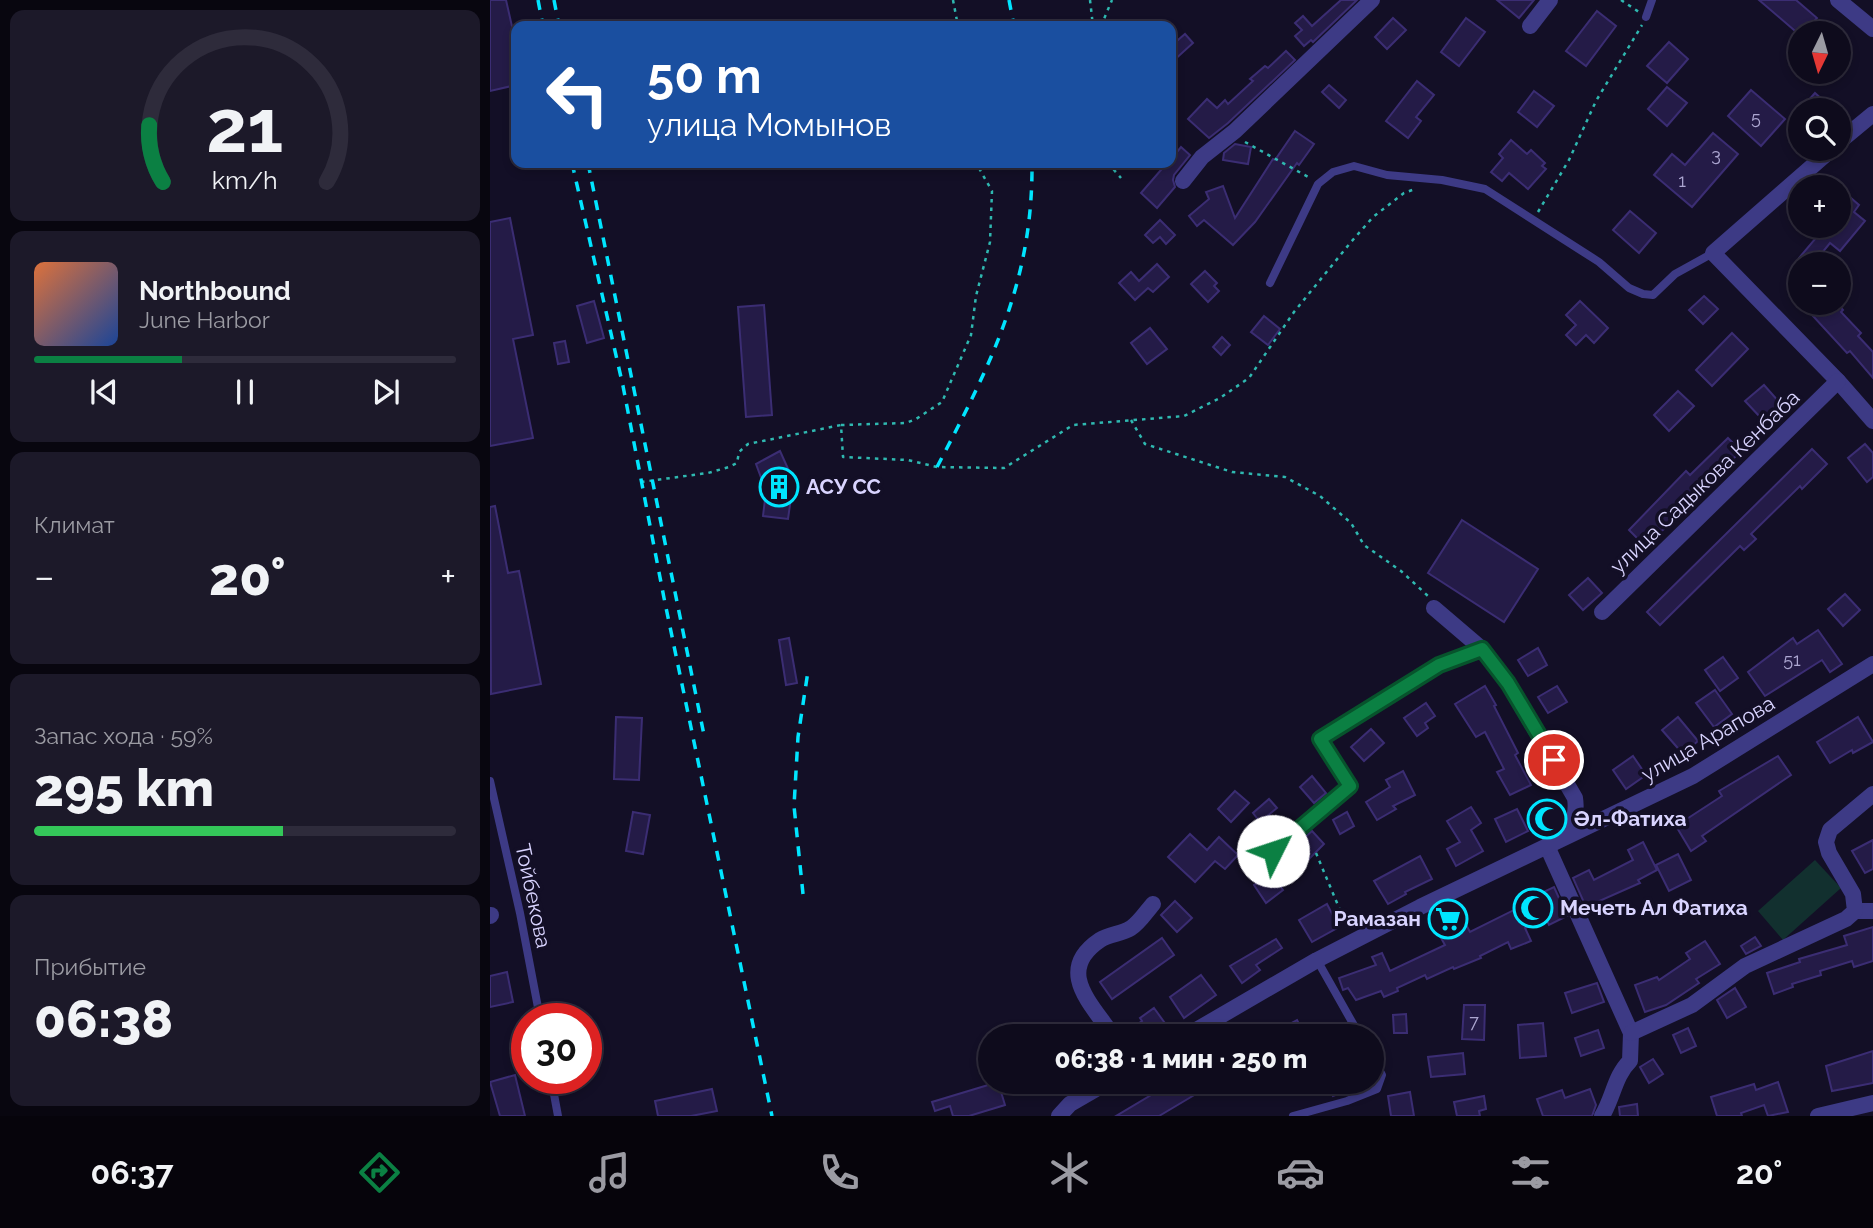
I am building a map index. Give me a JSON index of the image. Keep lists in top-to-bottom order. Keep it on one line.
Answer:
{"streets":{"street":["улица Садыкова Кенбаба","улица Арапова"],"lane":["Тойбекова"]},"places":{"building":["АСУ СС"],"mosque":["Әл-Фатиха","Мечеть Ал Фатиха"],"supermarket":["Рамазан"]},"house_numbers":["5","3","1","51","7"],"north":"bottom","page":{"map_buttons":["+","−"],"turn":["50 m","улица Момынов"],"song":["Northbound","June Harbor"],"tile":["Климат",["Запас хода · 59%","295 km"],["Прибытие","06:38"]],"heat":["−","20°","+"],"limit":"30","trip":"06:38 · 1 мин · 250 m","tabs":["06:37","20°"],"gauge":["21","km/h"]}}
